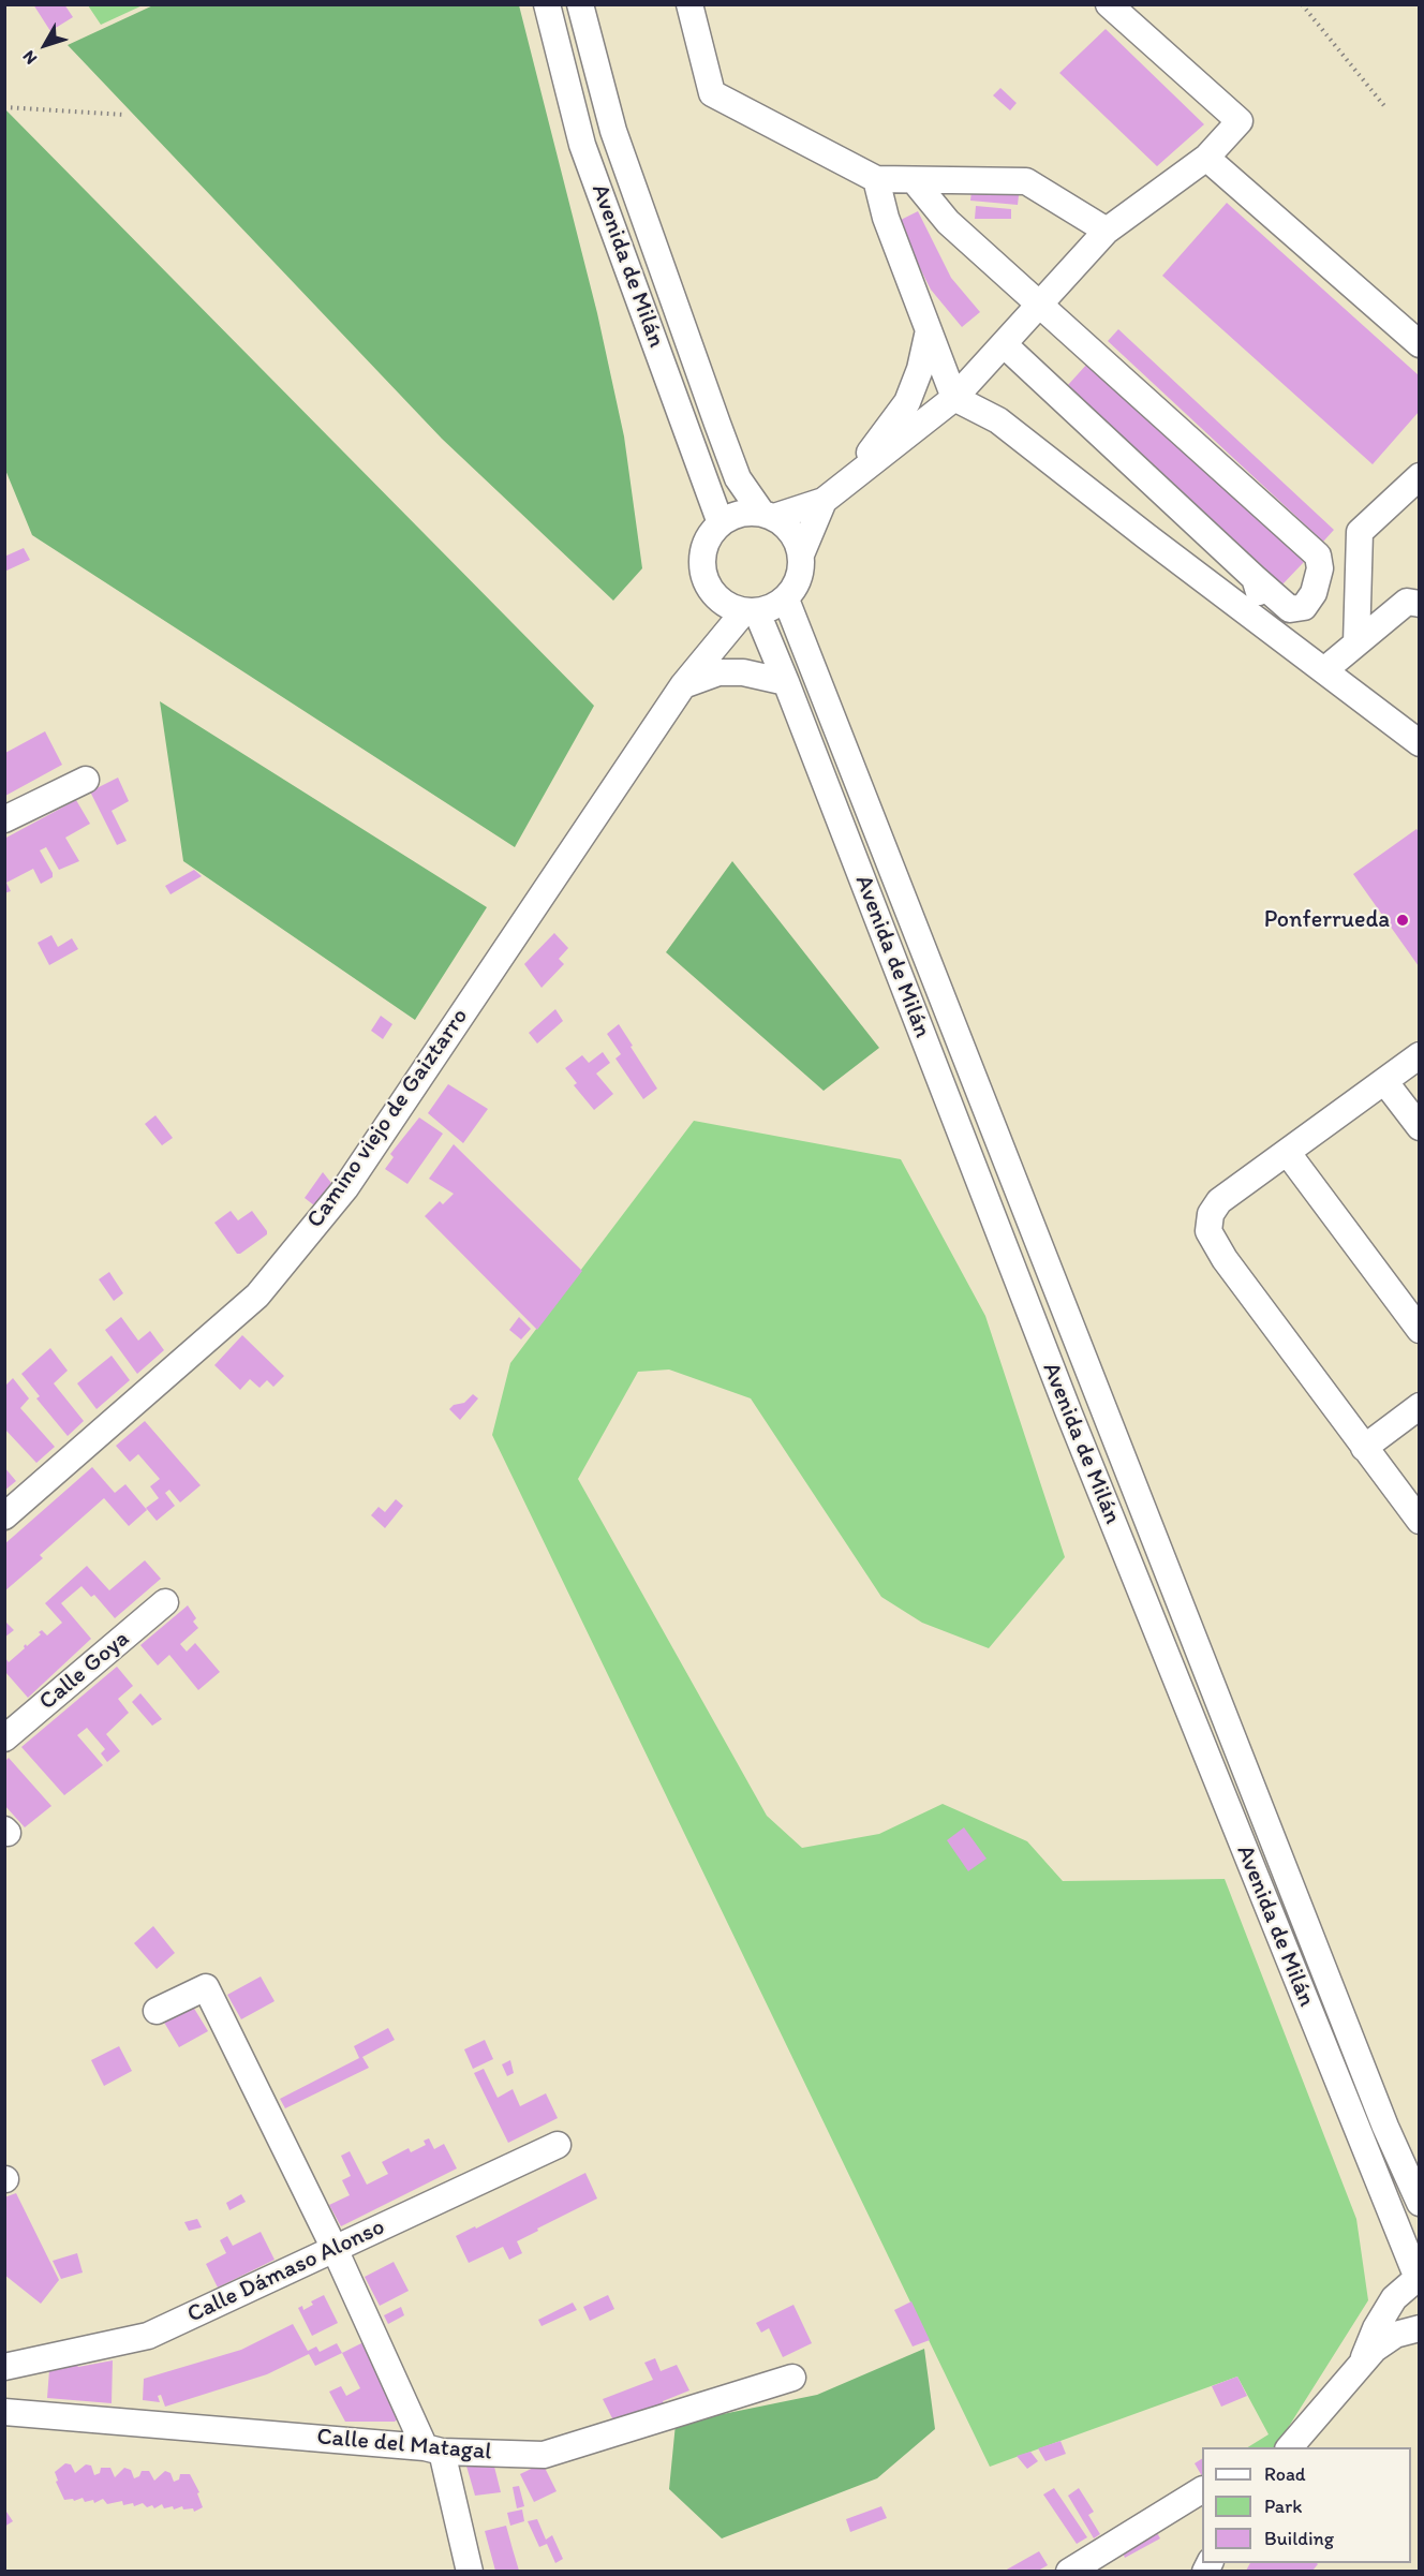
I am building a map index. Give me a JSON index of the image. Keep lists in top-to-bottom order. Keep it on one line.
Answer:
{"streets":{"street":["Avenida de Milán","Camino viejo de Gaiztarro","Calle Goya","Calle Dámaso Alonso","Calle del Matagal"]},"crossings":[["Avenida de Milán","Camino viejo de Gaiztarro"]],"places":["Ponferrueda"],"legend":["Road","Park","Building"],"north":"bottom left"}
